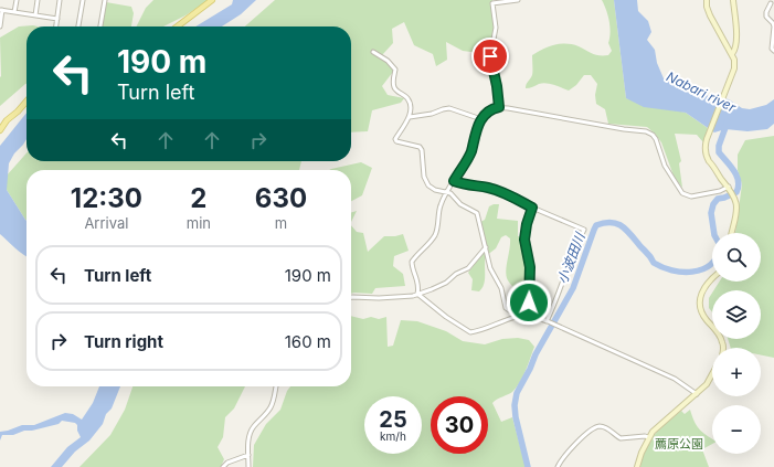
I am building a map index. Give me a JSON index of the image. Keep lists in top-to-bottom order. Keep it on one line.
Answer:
{"water":["Nabari river","小波田川"],"parks":["薦原公園"],"page":{"turn":["190 m","Turn left"],"eta":["12:30","Arrival","2","min","630","m"],"map_buttons":["+","−"],"list":[{"name":"Turn left","value":"190 m"},{"name":"Turn right","value":"160 m"}],"speed":"25 km/h","limit":"30"}}
